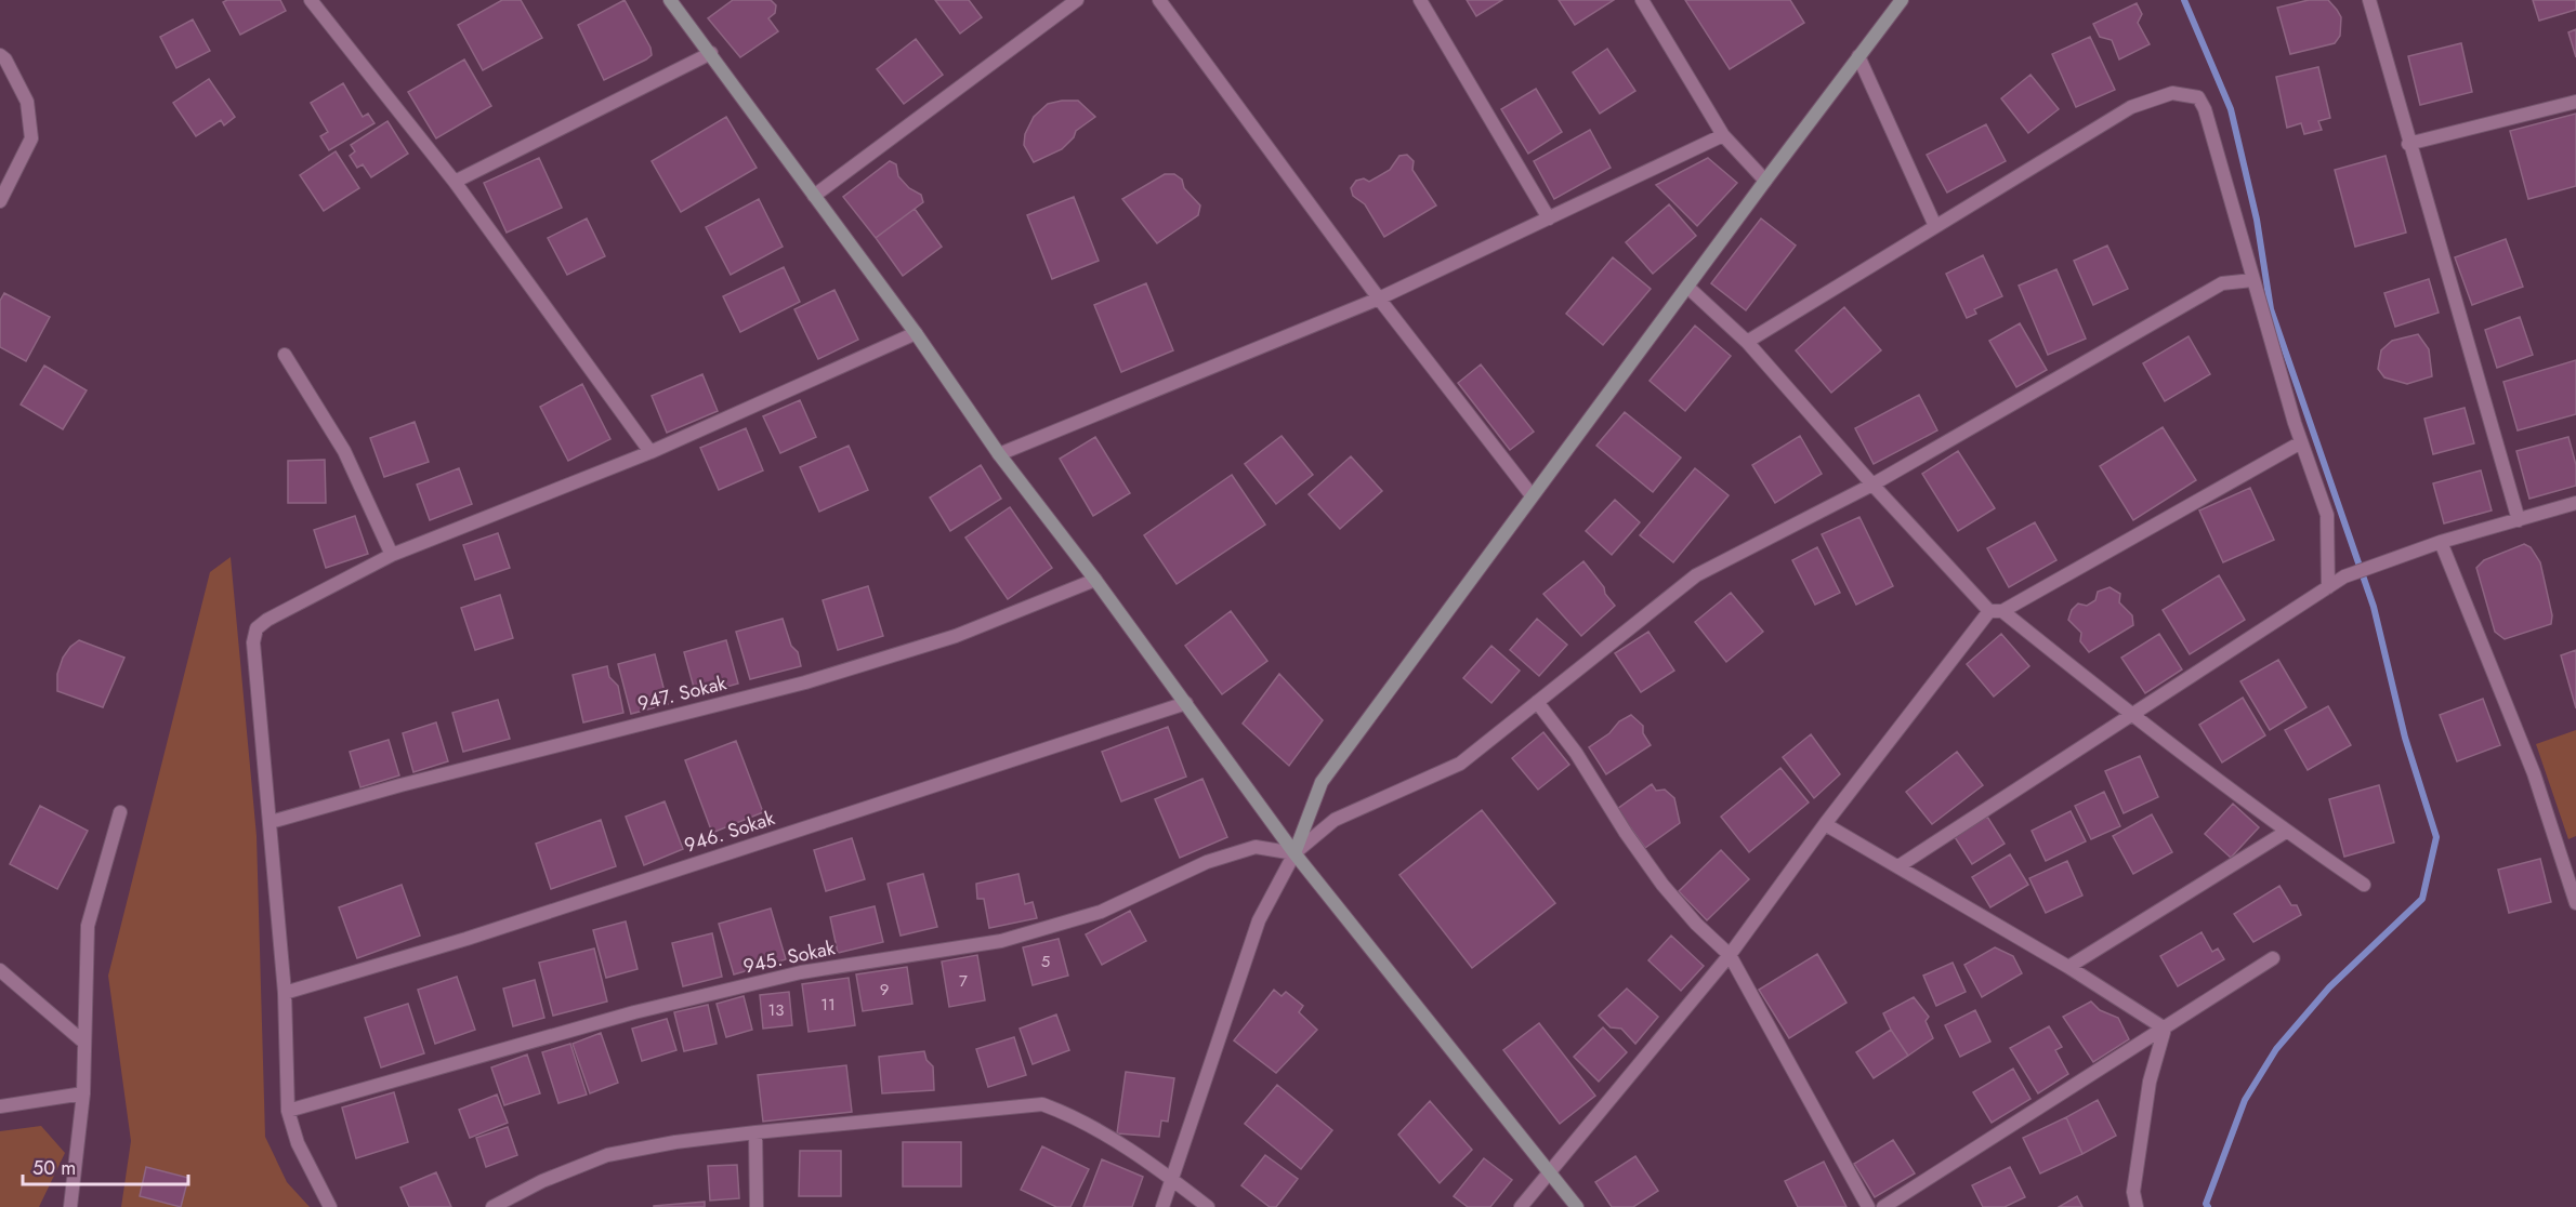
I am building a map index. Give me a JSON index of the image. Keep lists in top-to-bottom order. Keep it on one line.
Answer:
{"streets":{"street":["947. Sokak","946. Sokak","945. Sokak"]},"house_numbers":["5","7","9","11","13"],"scale_bar":"50 m"}
